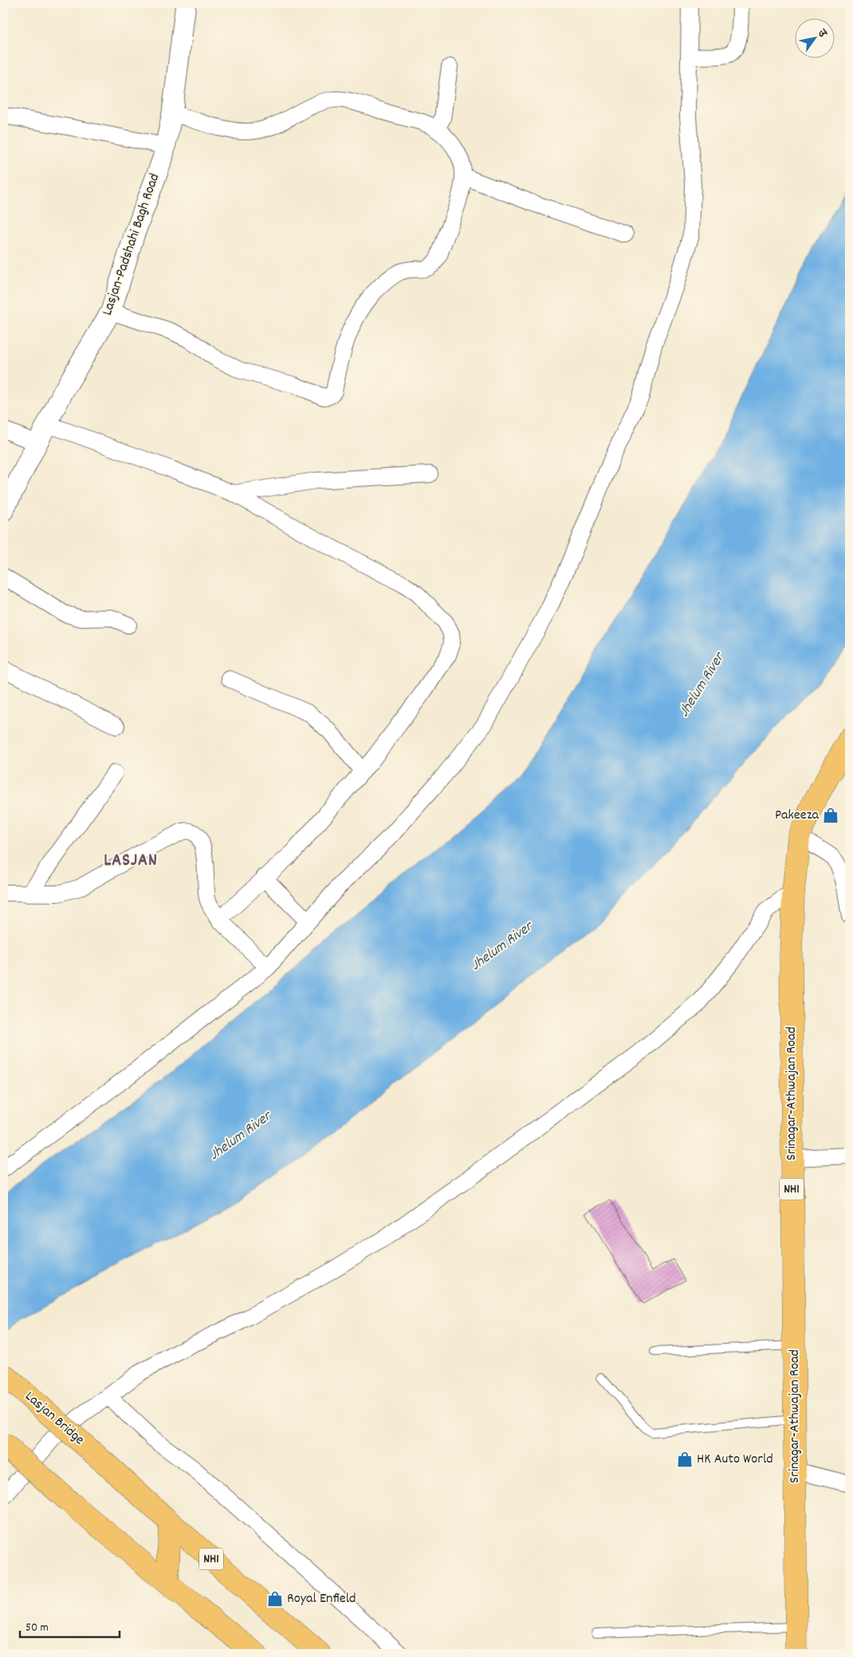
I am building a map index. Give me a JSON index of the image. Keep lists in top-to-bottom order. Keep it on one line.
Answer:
{"streets":{"highway":["Srinagar-Athwajan Road","NH1","Lasjan Bridge"],"street":["Lasjan-Padshahi Bagh Road"]},"crossings":[["NH1","Lasjan Bridge"]],"districts":["LASJAN"],"water":["Jhelum River"],"places":{"shop":["Pakeeza","HK Auto World","Royal Enfield"]},"scale_bar":"50 m","north":"top right"}
